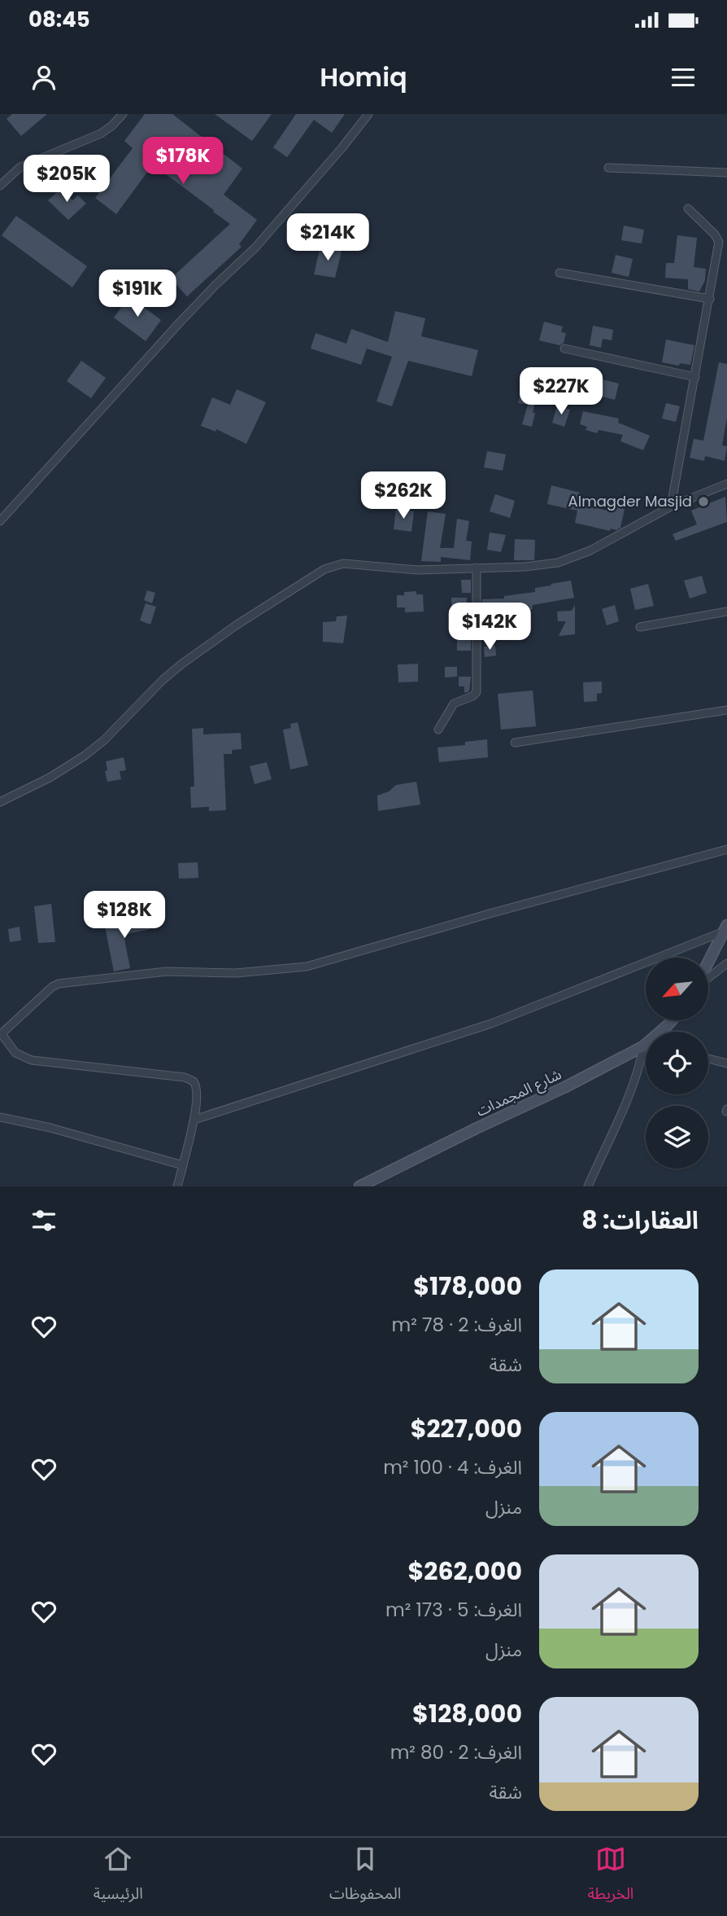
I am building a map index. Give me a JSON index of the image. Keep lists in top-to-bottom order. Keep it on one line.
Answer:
{"streets":{"main road":["شارع المجمدات"]},"places":["Almagder Masjid"],"north":"bottom left","page":{"status":"08:45","header":"Homiq","price":["$178K","$205K","$214K","$191K","$227K","$262K","$142K","$128K"],"heading":"العقارات: 8","list":[{"name":"$178,000","note":"الغرف: 2 · 78 m² · شقة"},{"name":"$227,000","note":"الغرف: 4 · 100 m² · منزل"},{"name":"$262,000","note":"الغرف: 5 · 173 m² · منزل"},{"name":"$128,000","note":"الغرف: 2 · 80 m² · شقة"}],"tabs":["الخريطة","المحفوظات","الرئيسية"]}}
